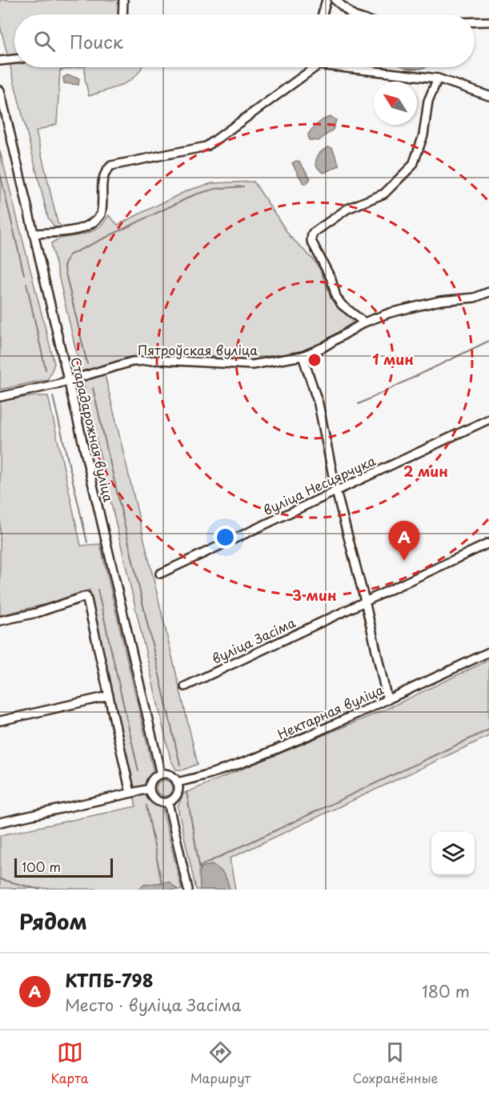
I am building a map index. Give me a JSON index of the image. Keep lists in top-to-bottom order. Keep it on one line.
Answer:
{"streets":{"street":["Пятроўская вуліца","Старадарожная вуліца","вуліца Несцярчука","вуліца Засіма","Нектарная вуліца"]},"crossings":[["Пятроўская вуліца","Старадарожная вуліца"],["Старадарожная вуліца","Нектарная вуліца"]],"scale_bar":"100 m","north":"top left","page":{"search":"Поиск","pins":"A","scale":"100 m","heading":"Рядом","list":[{"mark":"A","name":"КТПБ-798","note":"Место · вуліца Засіма","value":"180 m"}],"nav":["Карта","Маршрут","Сохранённые"]},"rings":["1 мин","2 мин","3 мин"]}
